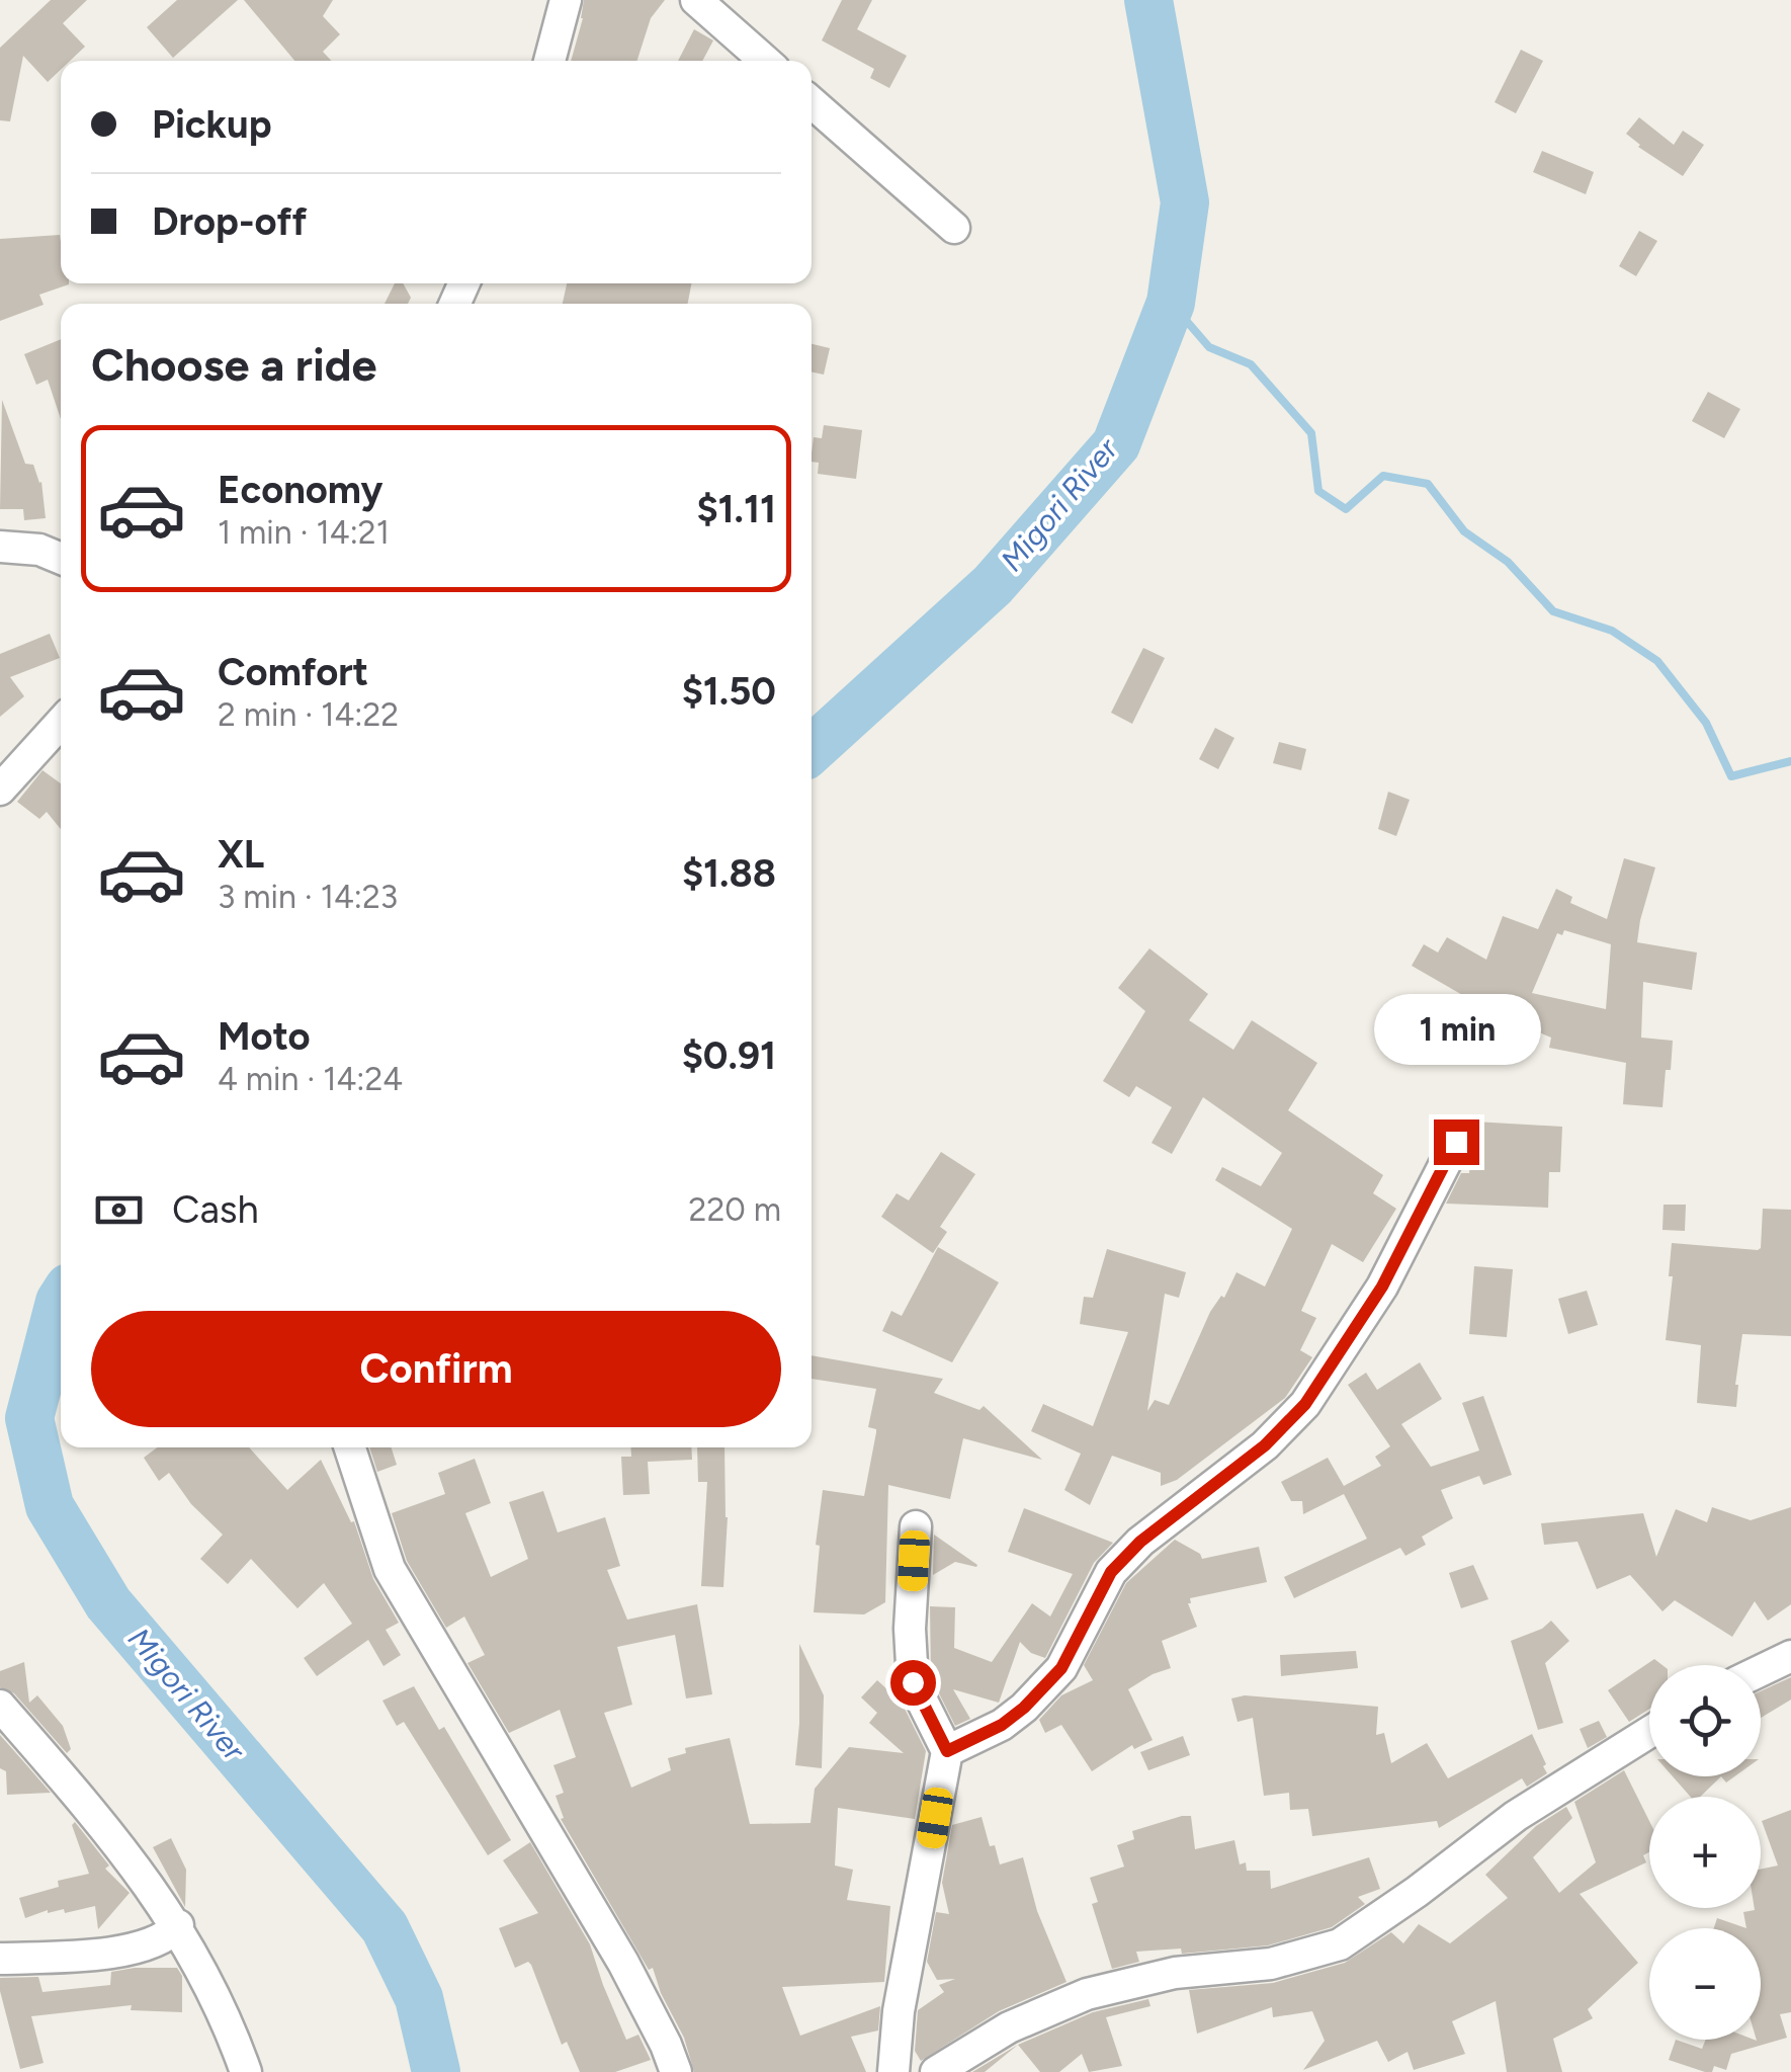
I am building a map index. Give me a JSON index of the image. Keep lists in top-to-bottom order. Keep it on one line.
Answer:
{"water":["Migori River"],"page":{"banner":["Pickup","Drop-off"],"heading":"Choose a ride","list":[{"name":"Economy","note":"1 min · 14:21","value":"$1.11"},{"name":"Comfort","note":"2 min · 14:22","value":"$1.50"},{"name":"XL","note":"3 min · 14:23","value":"$1.88"},{"name":"Moto","note":"4 min · 14:24","value":"$0.91"}],"bubble":"1 min","pay":["Cash","220 m"],"buttons":"Confirm","map_buttons":["+","−"]}}
